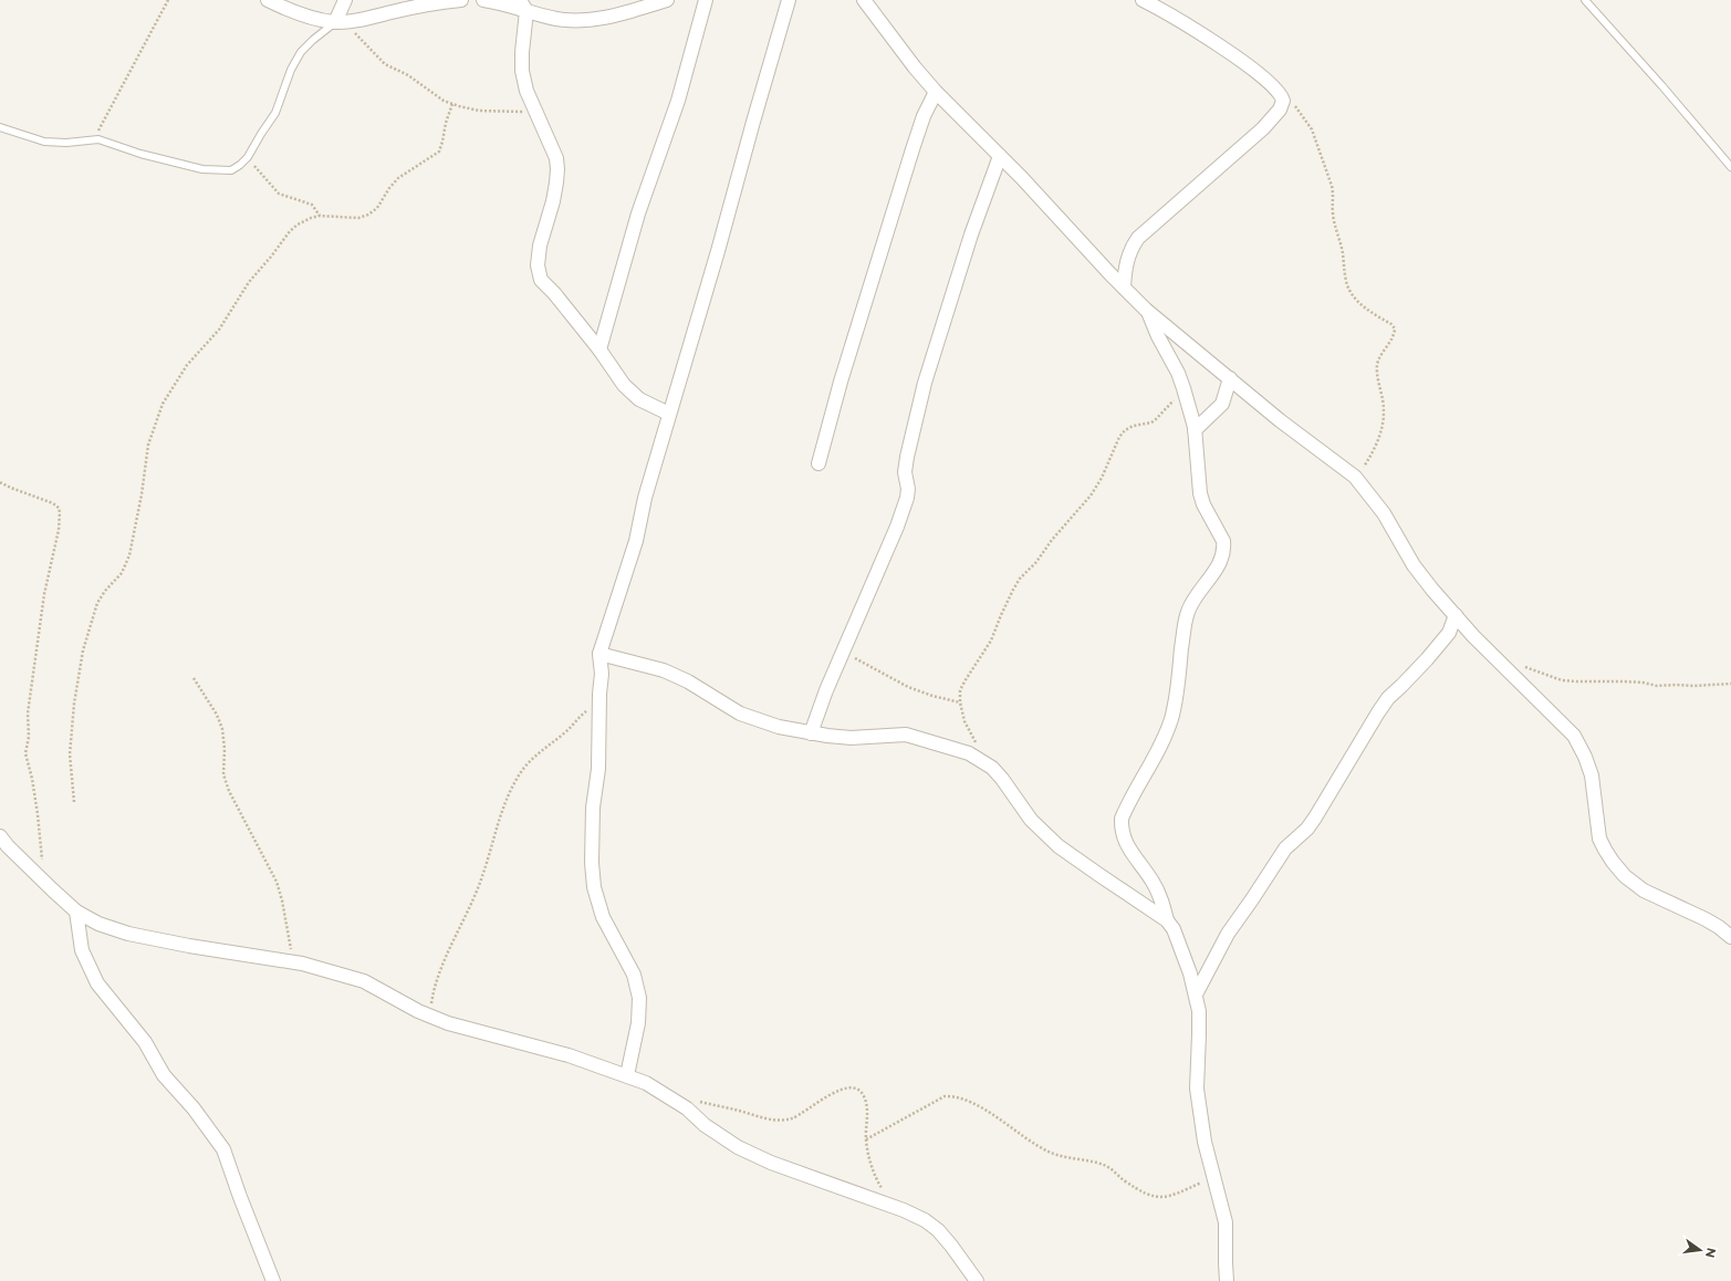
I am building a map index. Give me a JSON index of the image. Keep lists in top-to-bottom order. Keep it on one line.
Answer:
{"north":"right"}
